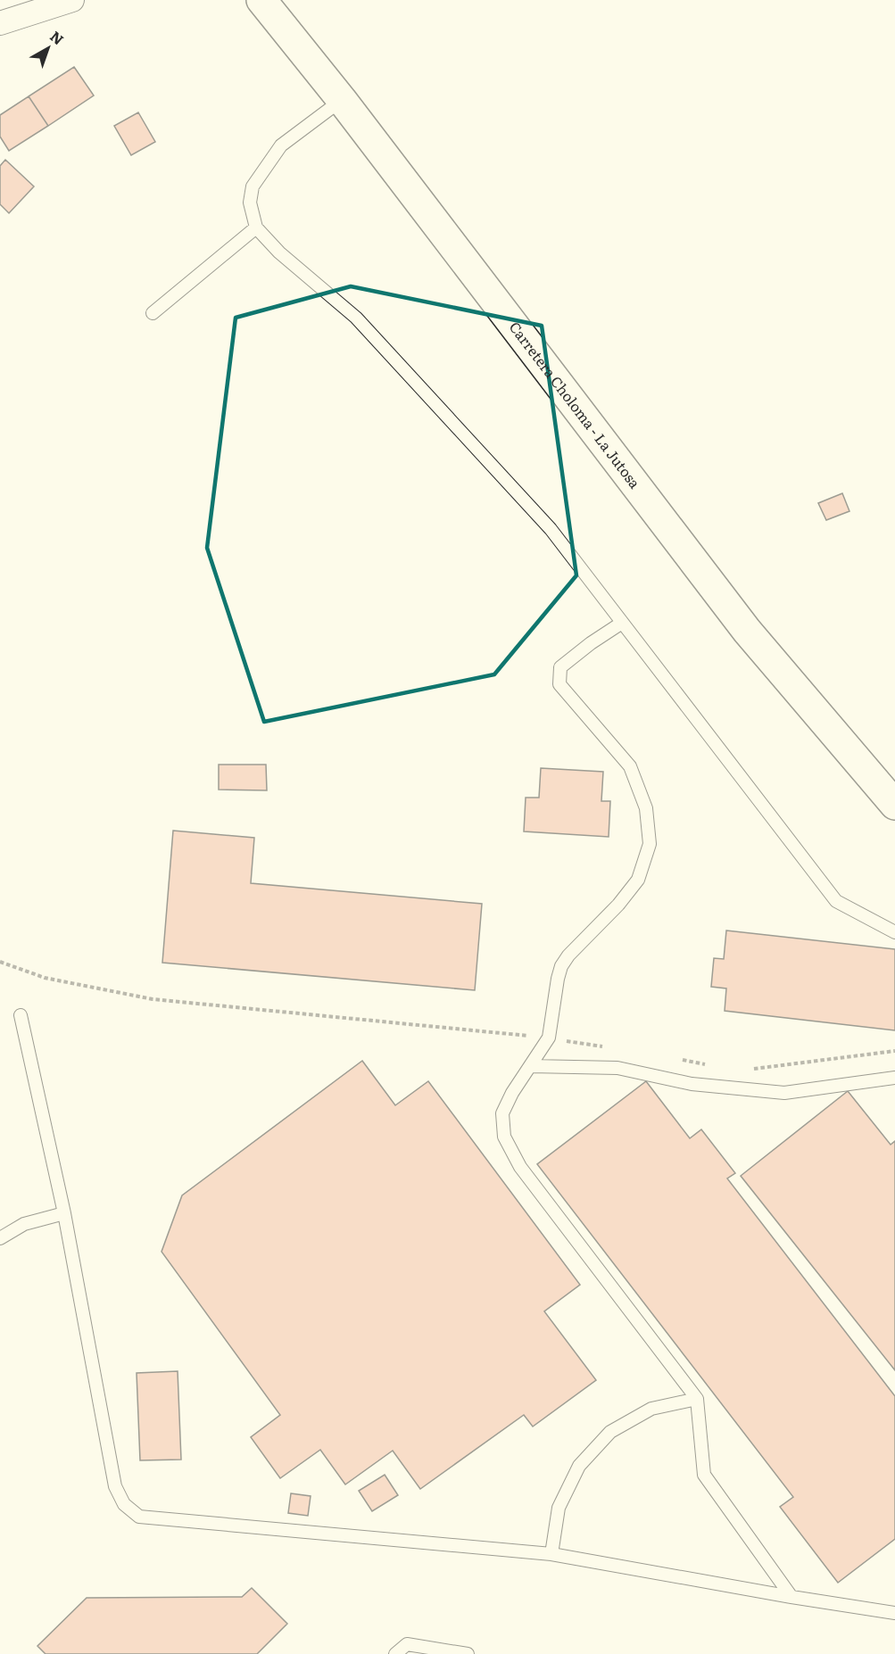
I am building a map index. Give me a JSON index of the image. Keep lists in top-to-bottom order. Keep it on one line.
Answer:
{"streets":{"street":["Carretera Choloma - La Jutosa"]},"north":"top right"}
